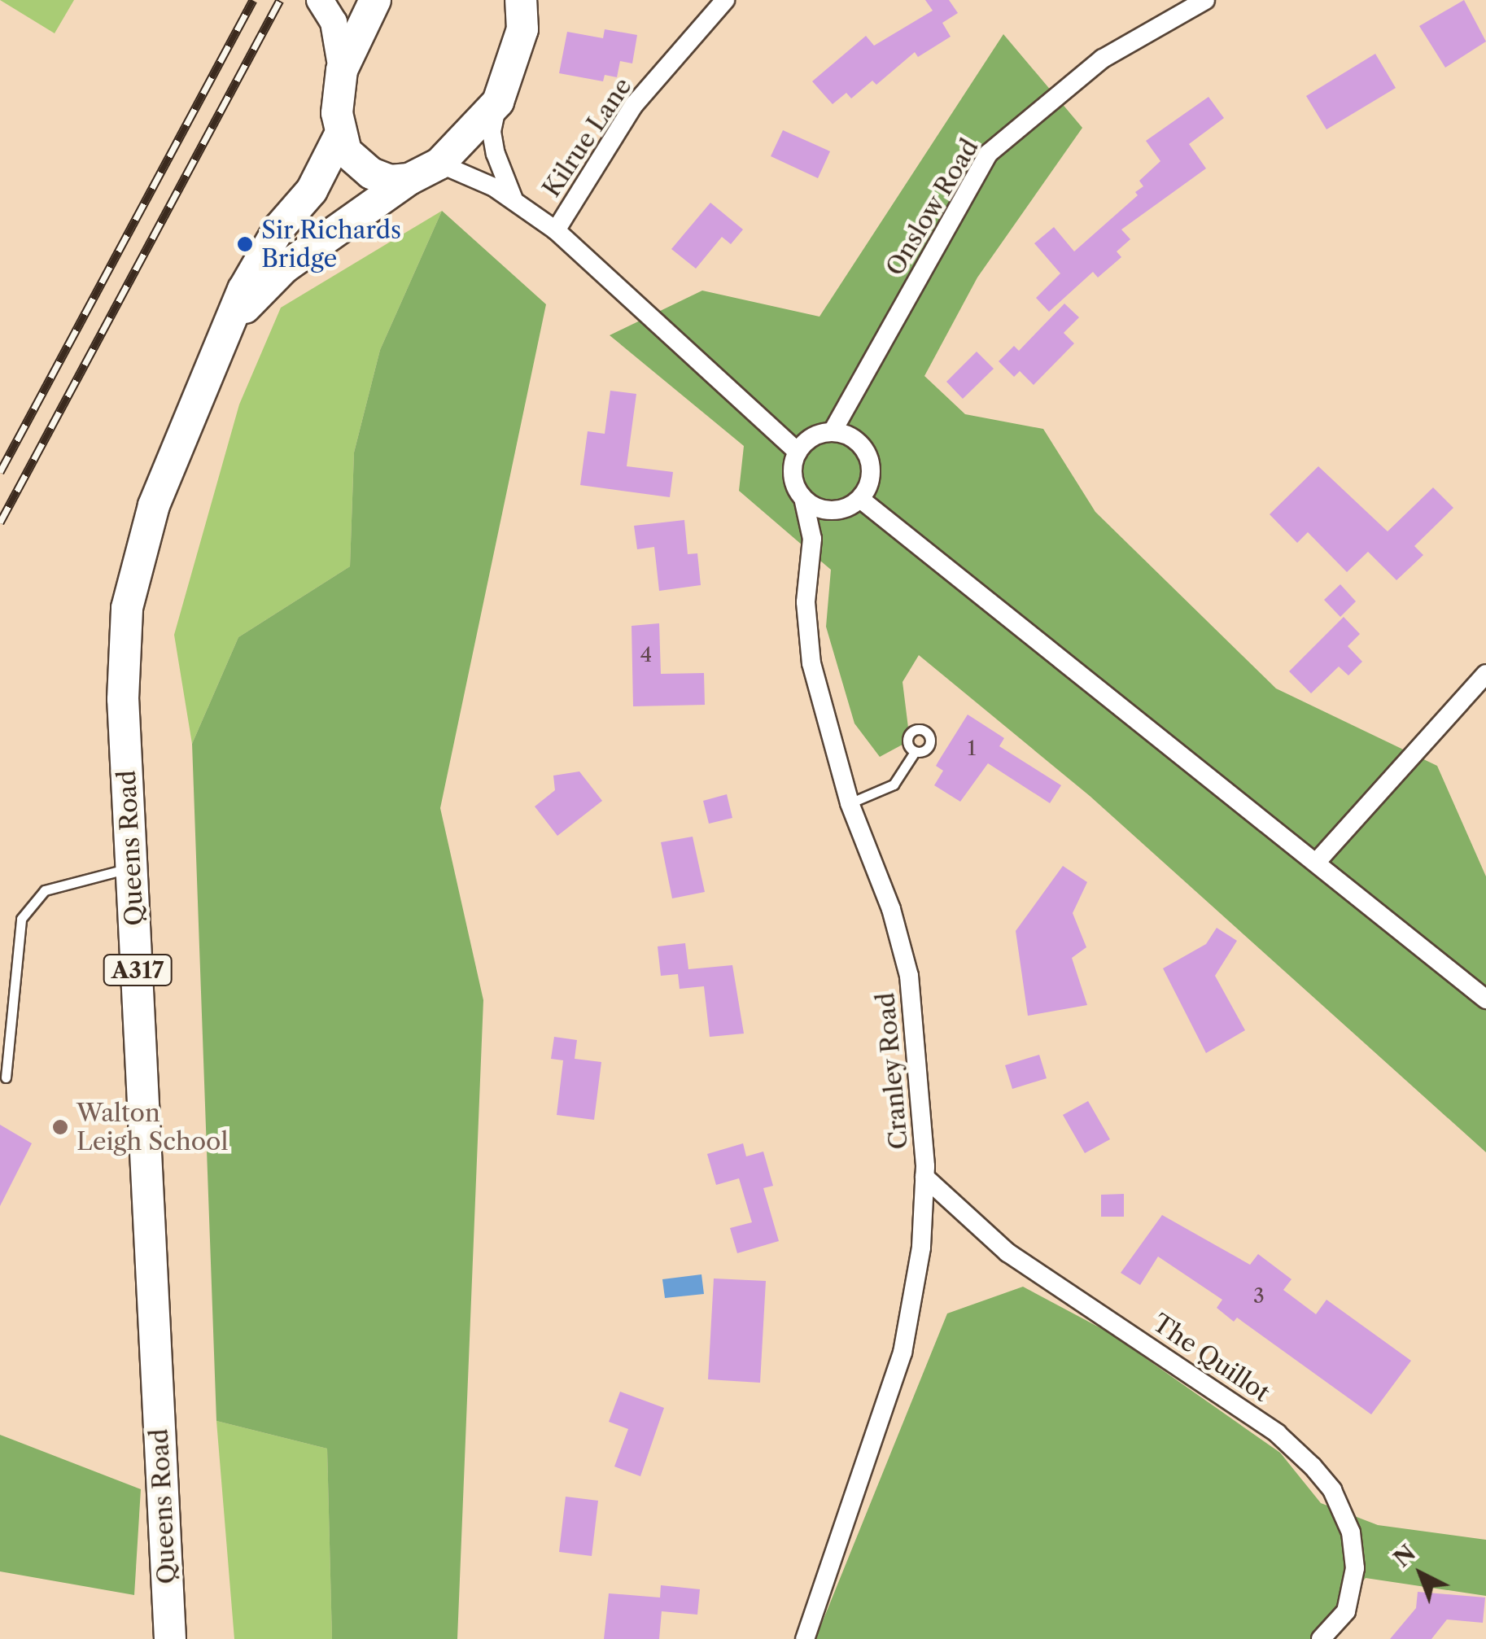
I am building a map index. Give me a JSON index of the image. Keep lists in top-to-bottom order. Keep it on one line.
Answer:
{"streets":{"main road":["Queens Road","A317"],"street":["Kilrue Lane","Onslow Road","Cranley Road","The Quillot"]},"crossings":[["Onslow Road","Cranley Road"],["Cranley Road","The Quillot"]],"places":["Sir Richards Bridge","Walton Leigh School"],"house_numbers":["4","1","3"],"north":"top left"}
